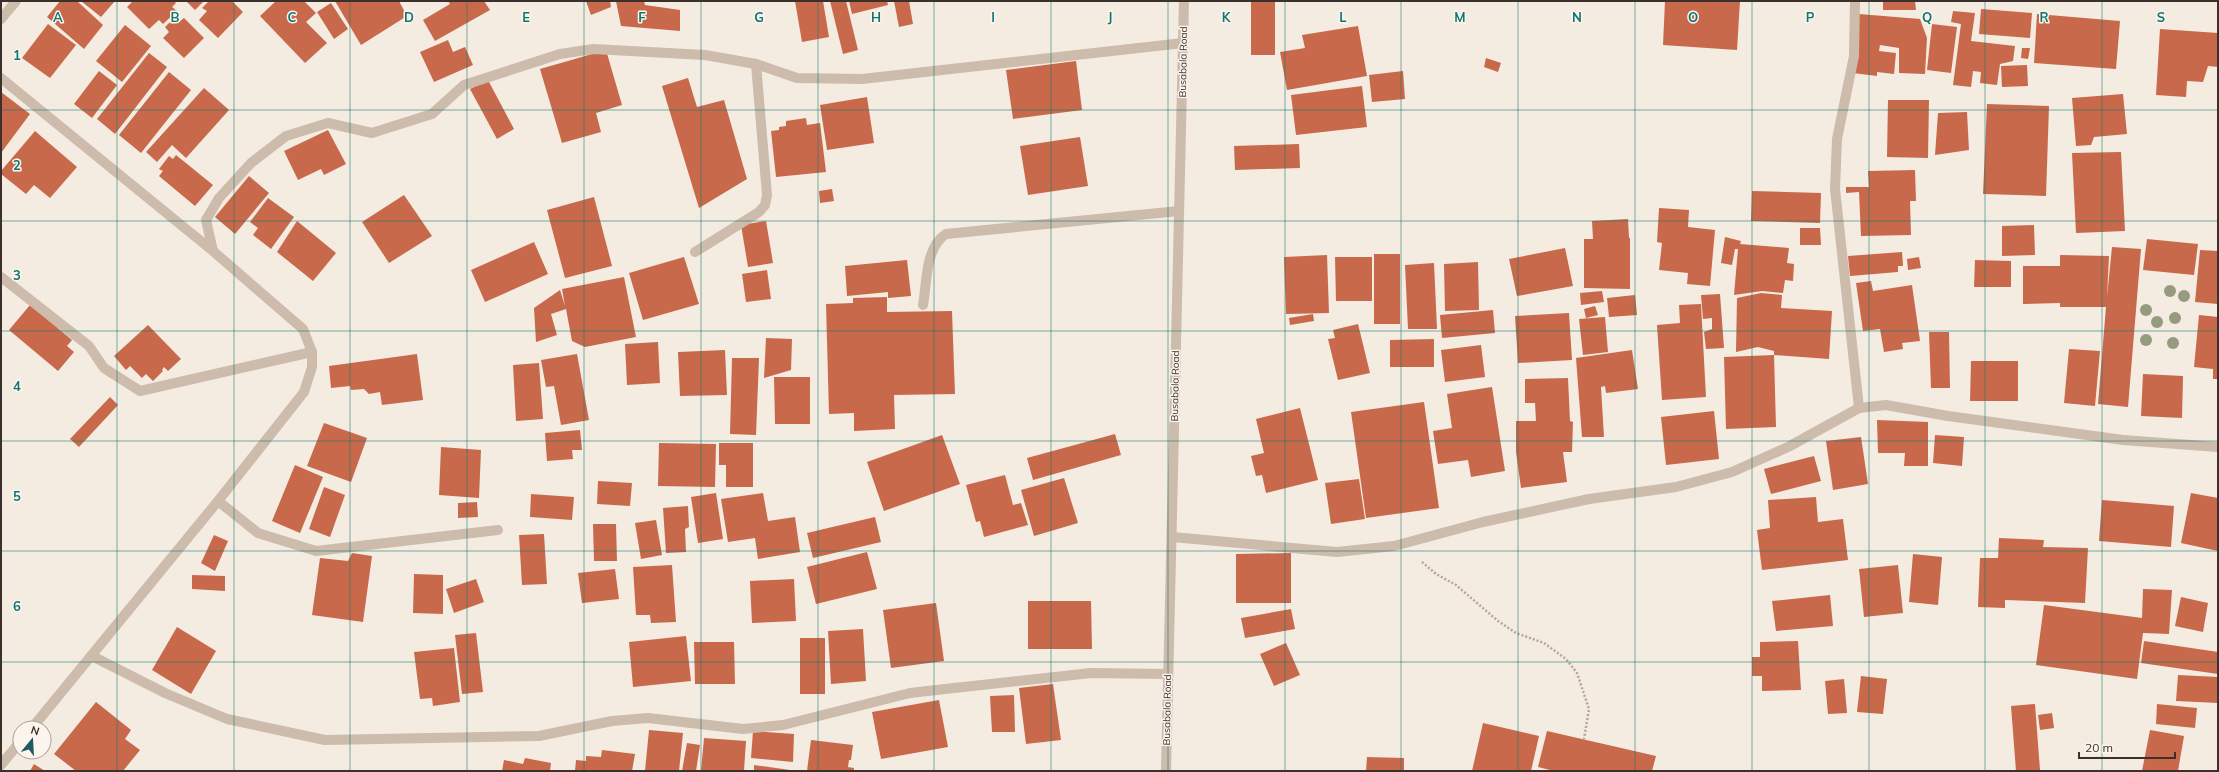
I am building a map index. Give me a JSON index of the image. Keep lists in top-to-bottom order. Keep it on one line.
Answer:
{"streets":{"street":["Busabala Road"]},"scale_bar":"20 m","north":"top","grid":{"columns":["A","B","C","D","E","F","G","H","I","J","K","L","M","N","O","P","Q","R","S"],"rows":["1","2","3","4","5","6"]}}
